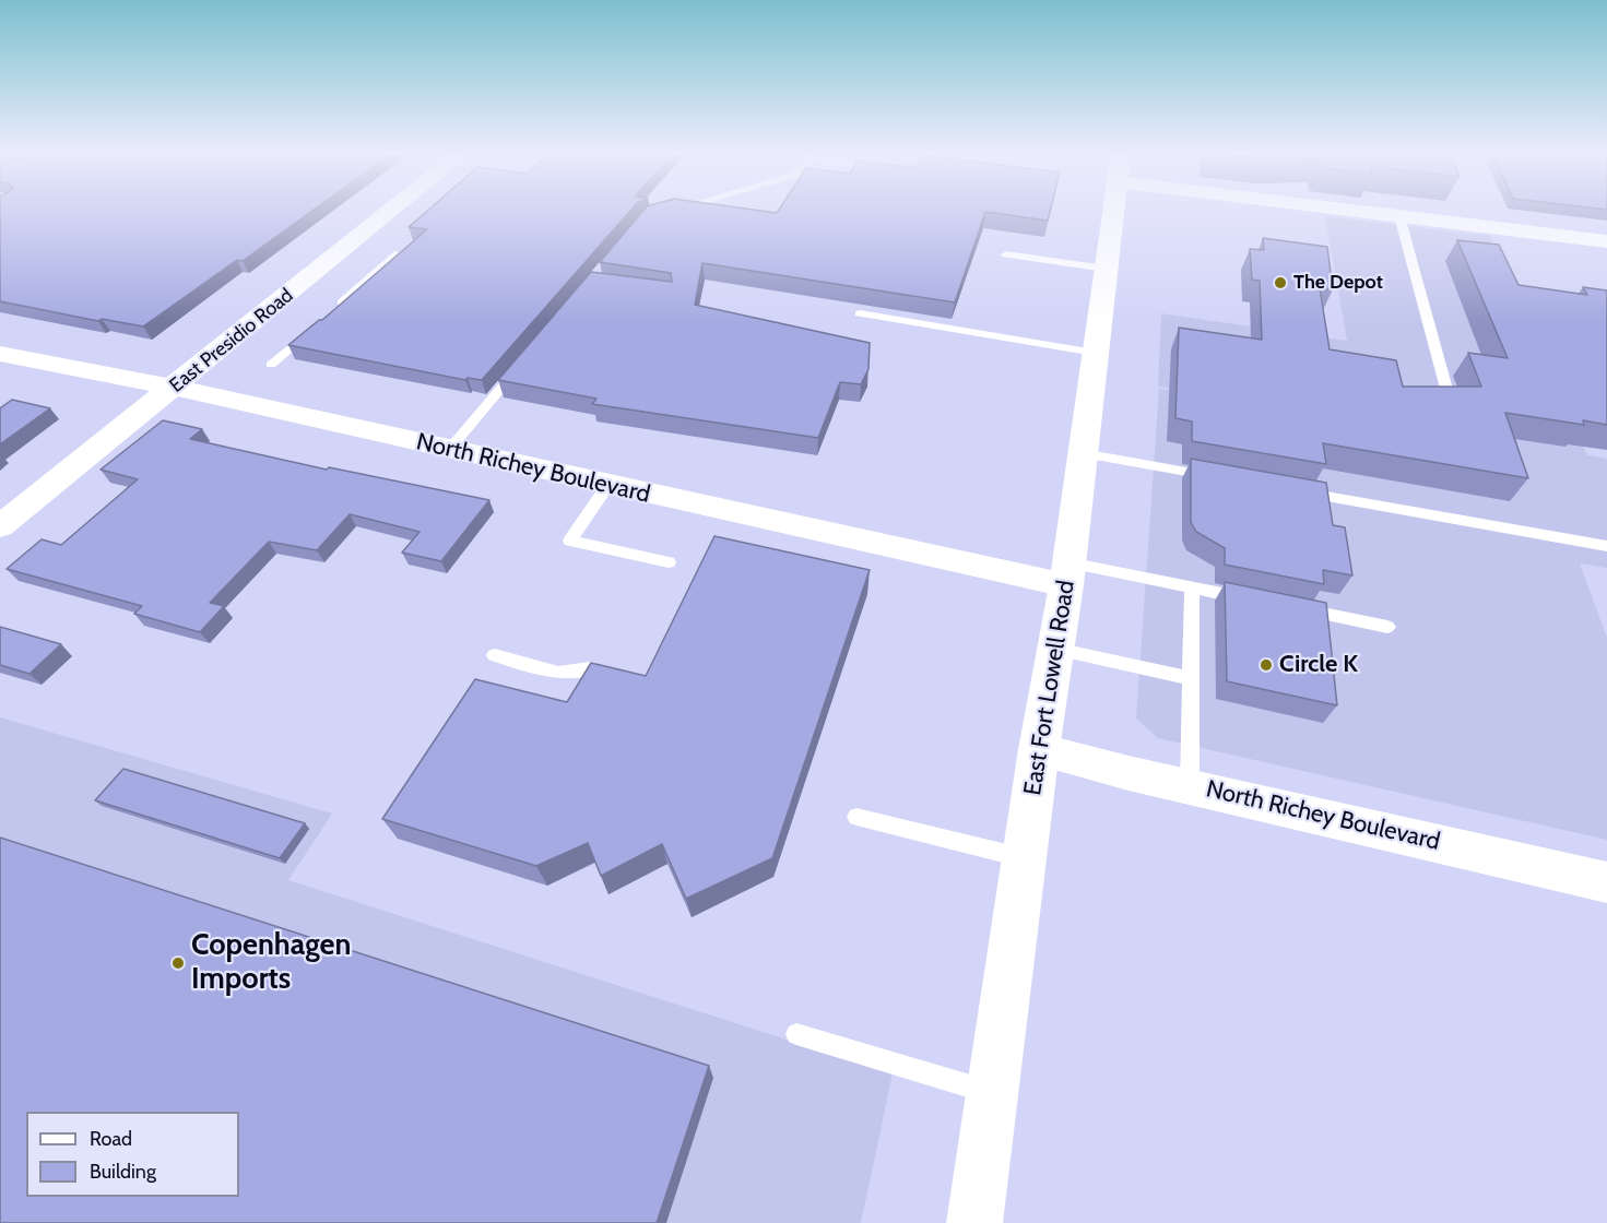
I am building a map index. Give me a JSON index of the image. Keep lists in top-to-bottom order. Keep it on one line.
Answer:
{"streets":{"main road":["East Fort Lowell Road"],"street":["East Presidio Road","North Richey Boulevard"]},"crossings":[["East Presidio Road","North Richey Boulevard"],["North Richey Boulevard","East Fort Lowell Road"]],"places":["The Depot","Circle K","Copenhagen Imports"],"legend":["Road","Building"]}
